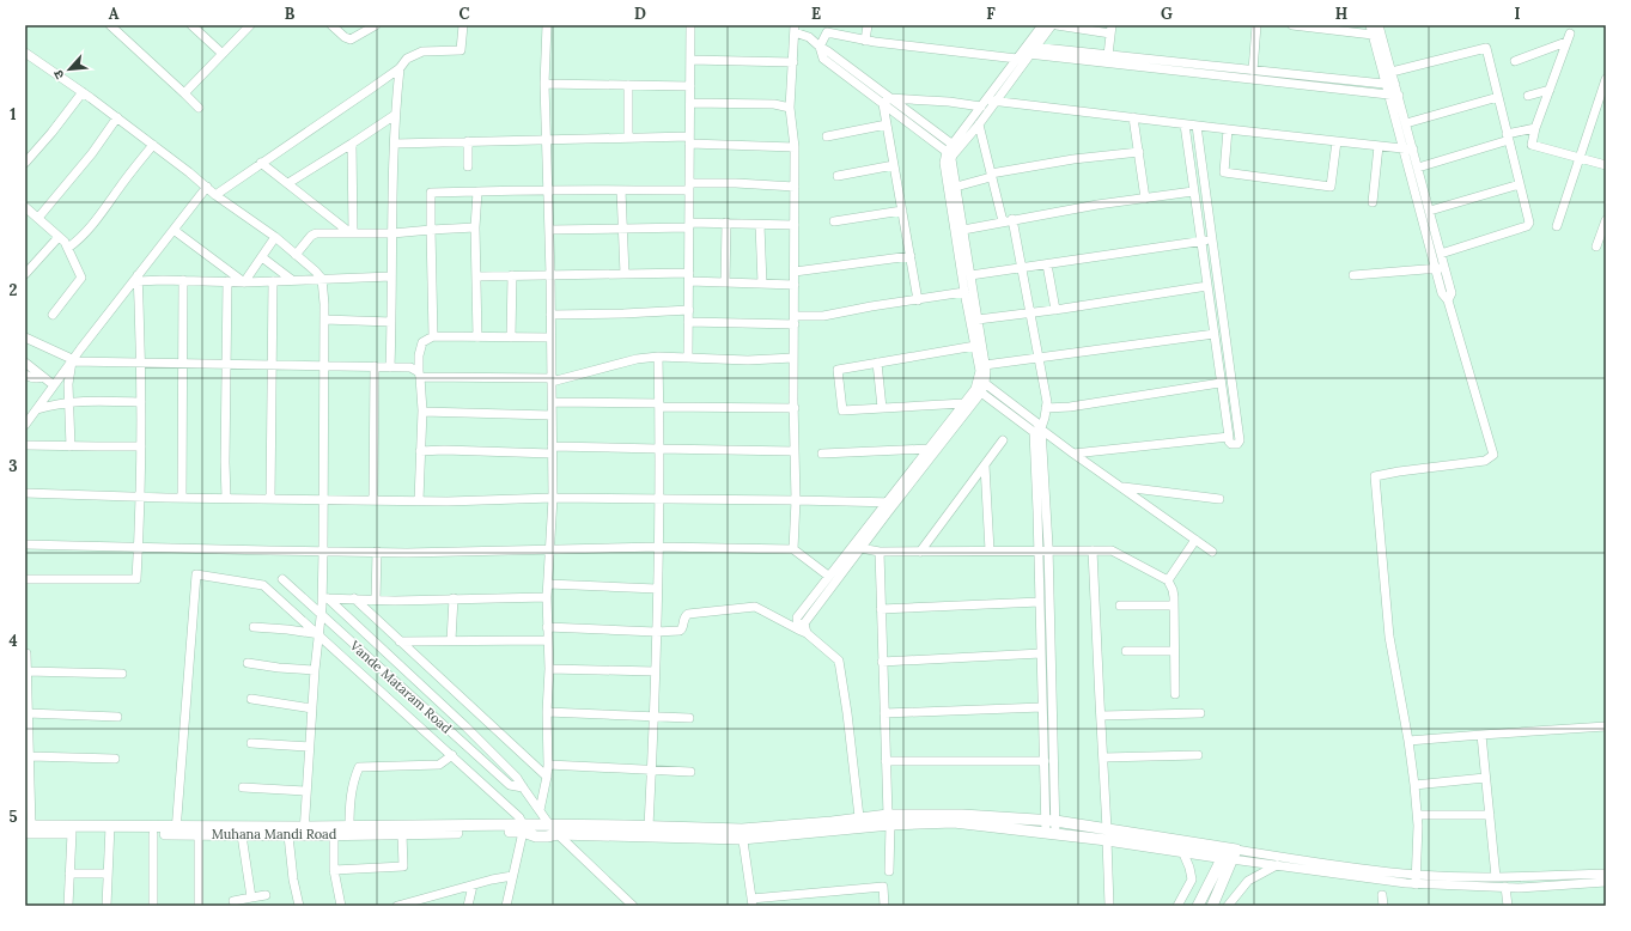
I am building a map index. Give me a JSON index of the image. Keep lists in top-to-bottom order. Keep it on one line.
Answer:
{"streets":{"main road":["Vande Mataram Road","Muhana Mandi Road"]},"north":"bottom left","grid":{"columns":["A","B","C","D","E","F","G","H","I"],"rows":["1","2","3","4","5"]}}
